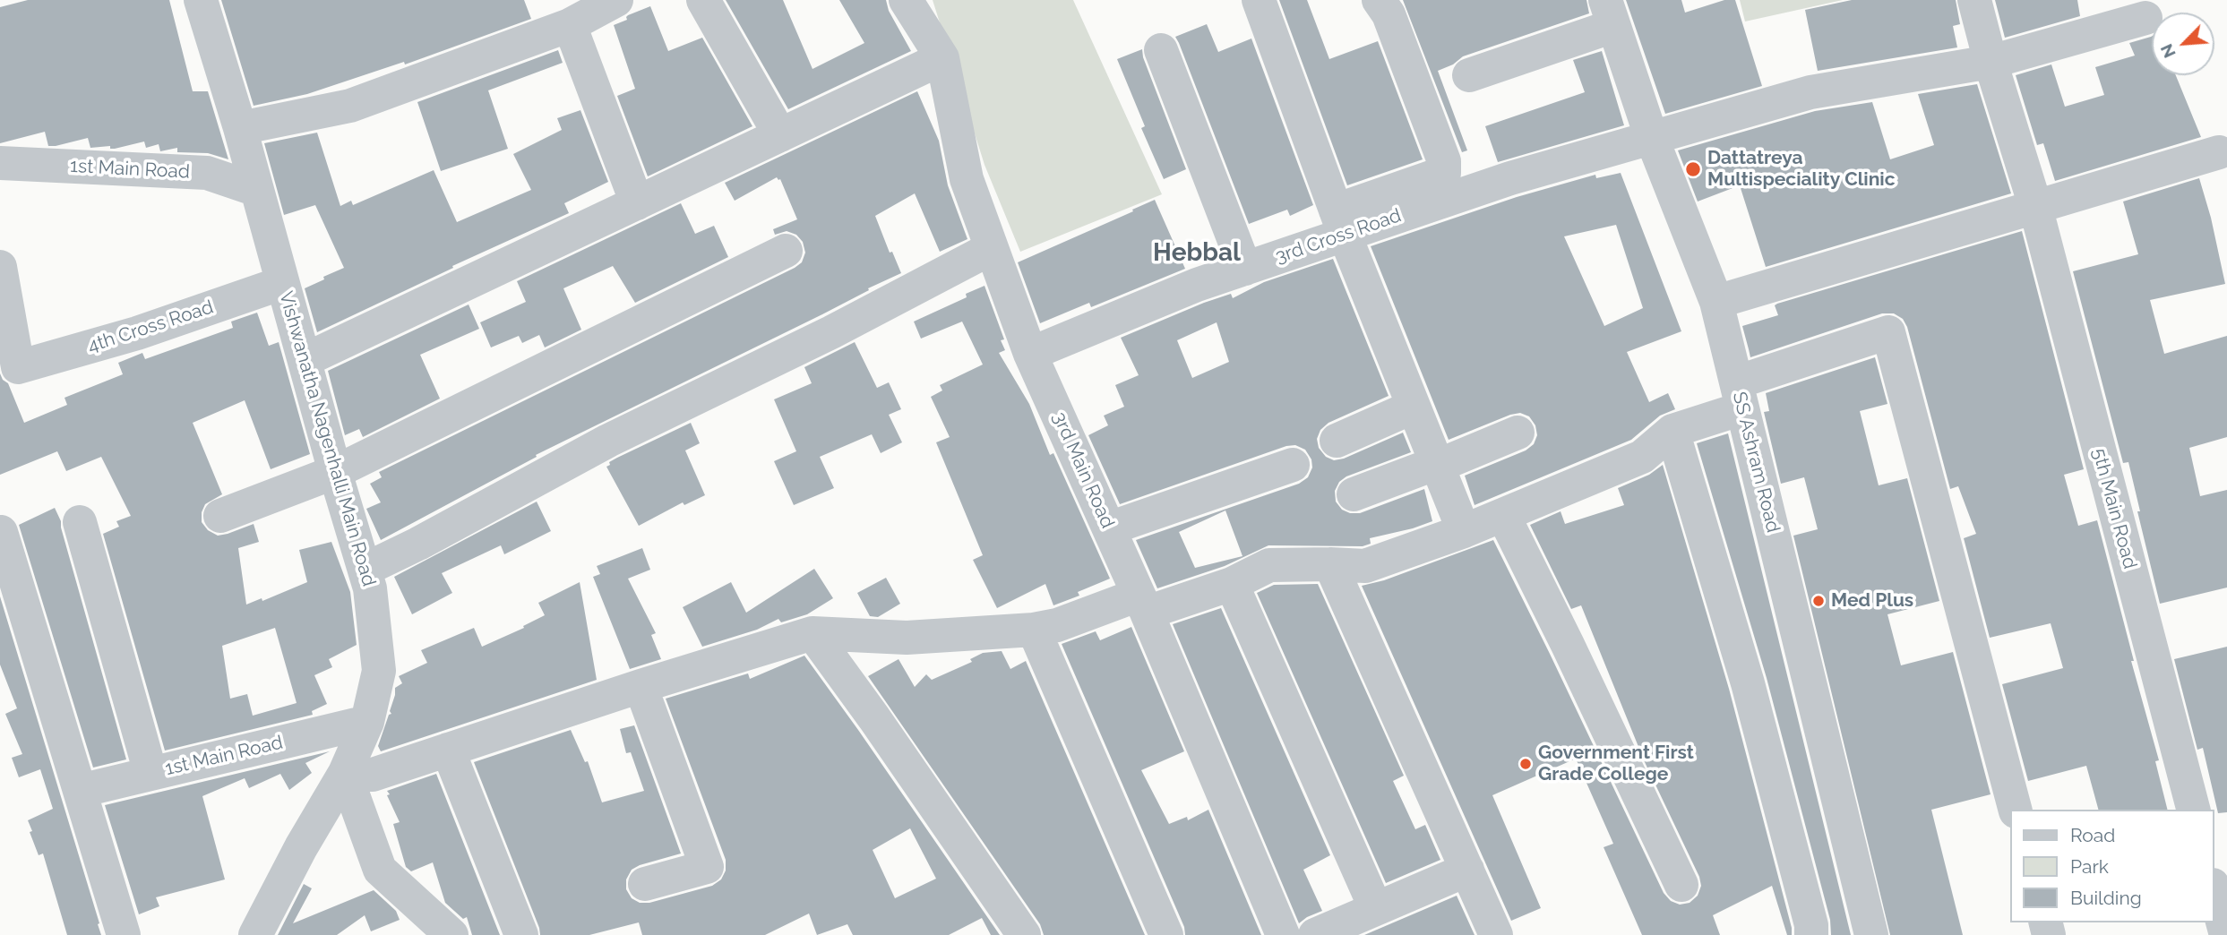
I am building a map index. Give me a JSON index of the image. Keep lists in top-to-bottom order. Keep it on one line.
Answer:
{"streets":{"street":["1st Main Road","3rd Cross Road","4th Cross Road","Vishwanatha Nagenhalli Main Road","SS Ashram Road","3rd Main Road","5th Main Road"]},"crossings":[["1st Main Road","Vishwanatha Nagenhalli Main Road"],["3rd Cross Road","SS Ashram Road"],["3rd Cross Road","3rd Main Road"],["3rd Cross Road","5th Main Road"],["4th Cross Road","Vishwanatha Nagenhalli Main Road"]],"districts":["Hebbal"],"places":["Dattatreya Multispeciality Clinic","Med Plus","Government First Grade College"],"legend":["Road","Park","Building"],"north":"bottom left"}
